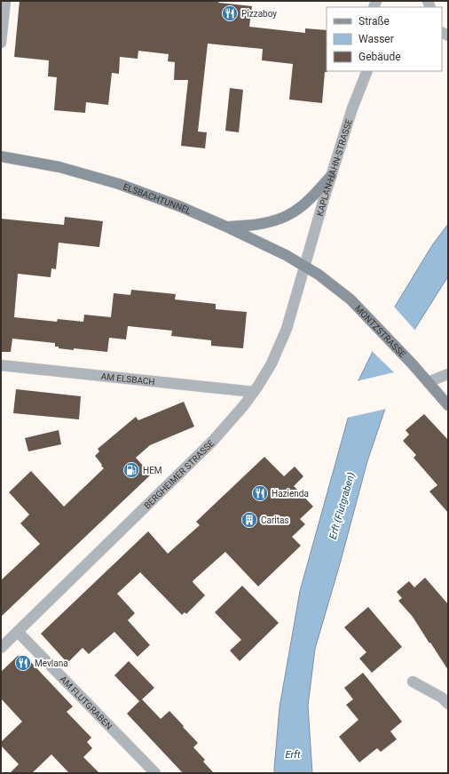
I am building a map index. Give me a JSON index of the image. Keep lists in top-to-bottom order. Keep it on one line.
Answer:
{"streets":{"main road":["ELSBACHTUNNEL","MONTZSTRASSE"],"street":["KAPLAN-HAHN-STRASSE","AM ELSBACH","BERGHEIMER STRASSE","AM FLUTGRABEN"]},"crossings":[["KAPLAN-HAHN-STRASSE","ELSBACHTUNNEL"],["KAPLAN-HAHN-STRASSE","MONTZSTRASSE"],["KAPLAN-HAHN-STRASSE","BERGHEIMER STRASSE"],["ELSBACHTUNNEL","MONTZSTRASSE"],["ELSBACHTUNNEL","BERGHEIMER STRASSE"],["MONTZSTRASSE","BERGHEIMER STRASSE"],["AM ELSBACH","BERGHEIMER STRASSE"],["BERGHEIMER STRASSE","AM FLUTGRABEN"]],"water":["Erft (Flutgraben)","Erft"],"places":{"restaurant":["Pizzaboy","Hazienda","Mevlana"],"fuel station":["HEM"],"building":["Caritas"]},"legend":["Straße","Wasser","Gebäude"]}
